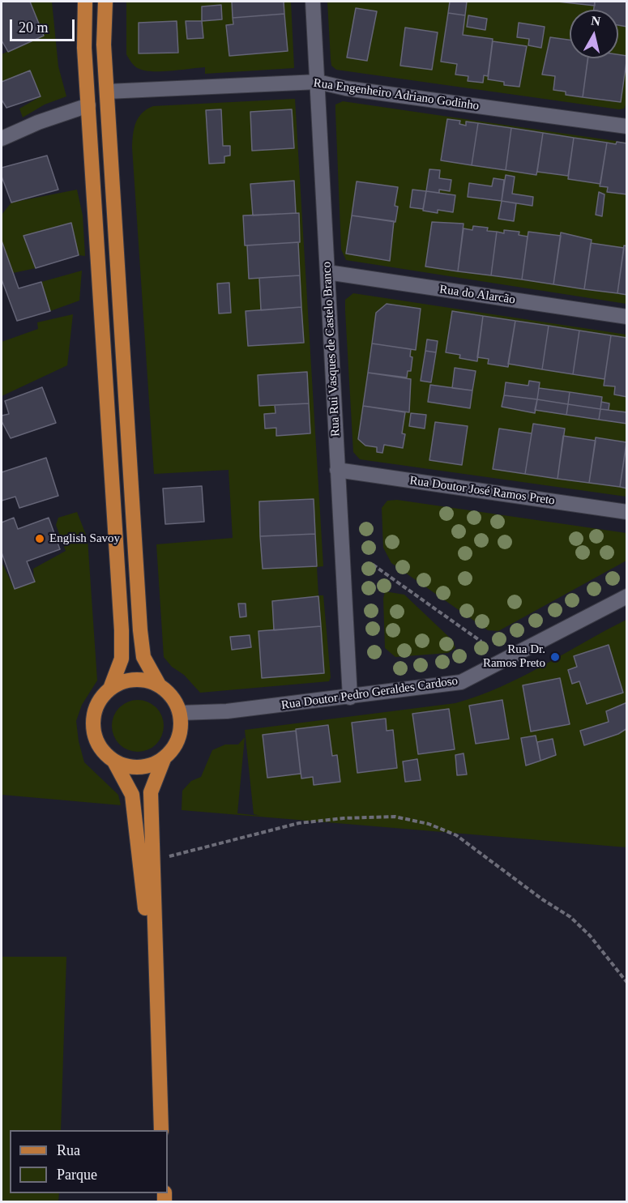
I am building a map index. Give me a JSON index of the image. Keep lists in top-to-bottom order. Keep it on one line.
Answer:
{"streets":{"street":["Rua Engenheiro Adriano Godinho","Rua do Alarcão","Rua Rui Vasques de Castelo Branco","Rua Doutor José Ramos Preto","Rua Doutor Pedro Geraldes Cardoso"]},"crossings":[["Rua Engenheiro Adriano Godinho","Rua Rui Vasques de Castelo Branco"],["Rua do Alarcão","Rua Rui Vasques de Castelo Branco"],["Rua Rui Vasques de Castelo Branco","Rua Doutor José Ramos Preto"],["Rua Rui Vasques de Castelo Branco","Rua Doutor Pedro Geraldes Cardoso"]],"places":["English Savoy","Rua Dr. Ramos Preto"],"legend":["Rua","Parque"],"scale_bar":"20 m","north":"top"}
